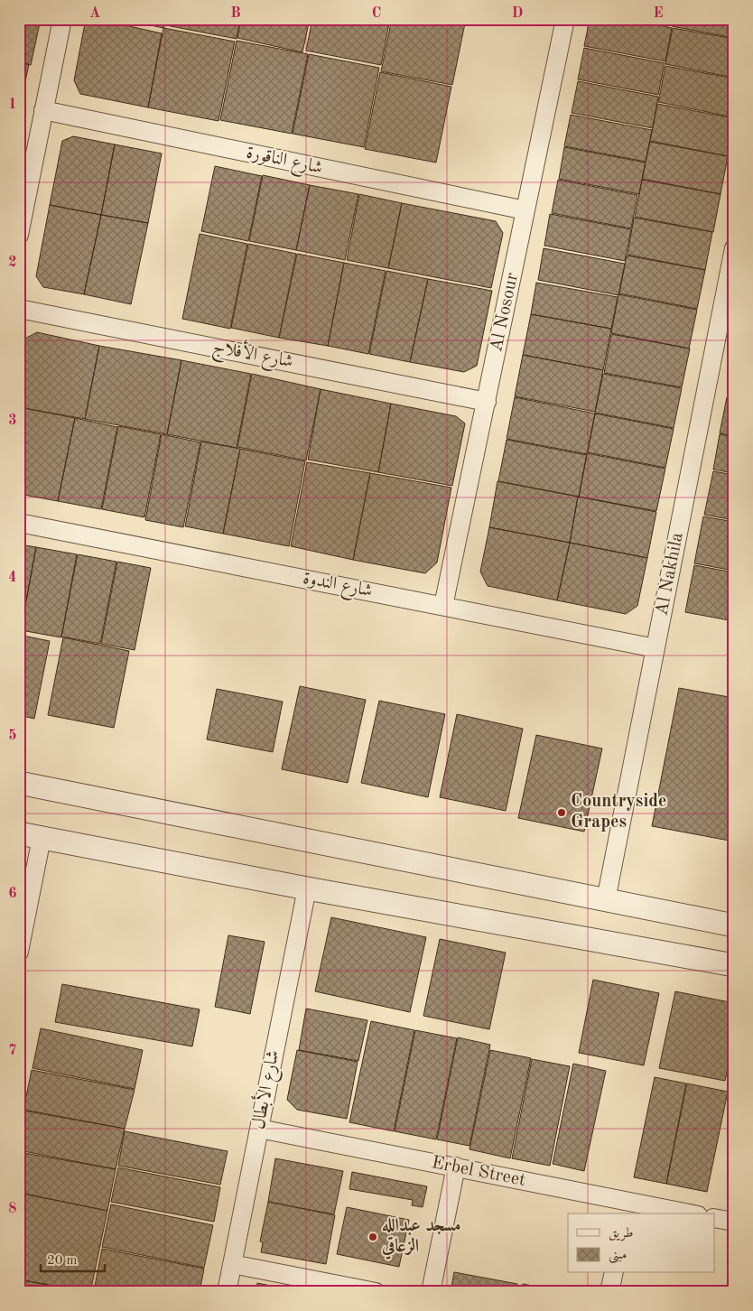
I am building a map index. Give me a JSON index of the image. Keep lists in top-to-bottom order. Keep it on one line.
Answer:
{"streets":{"street":["شارع الناقورة","Al Nosour","شارع الأفلاج","Al Nakhila","شارع الندوة","شارع الأبطال","Erbel Street"]},"crossings":[["شارع الناقورة","Al Nosour"],["Al Nosour","شارع الأفلاج"],["Al Nosour","شارع الندوة"],["Al Nakhila","شارع الندوة"],["شارع الأبطال","Erbel Street"]],"places":["Countryside Grapes","مسجد عبدالله الزعاقي"],"legend":["طريق","مبنى"],"scale_bar":"20 m","grid":{"columns":["A","B","C","D","E"],"rows":["1","2","3","4","5","6","7","8"]}}
